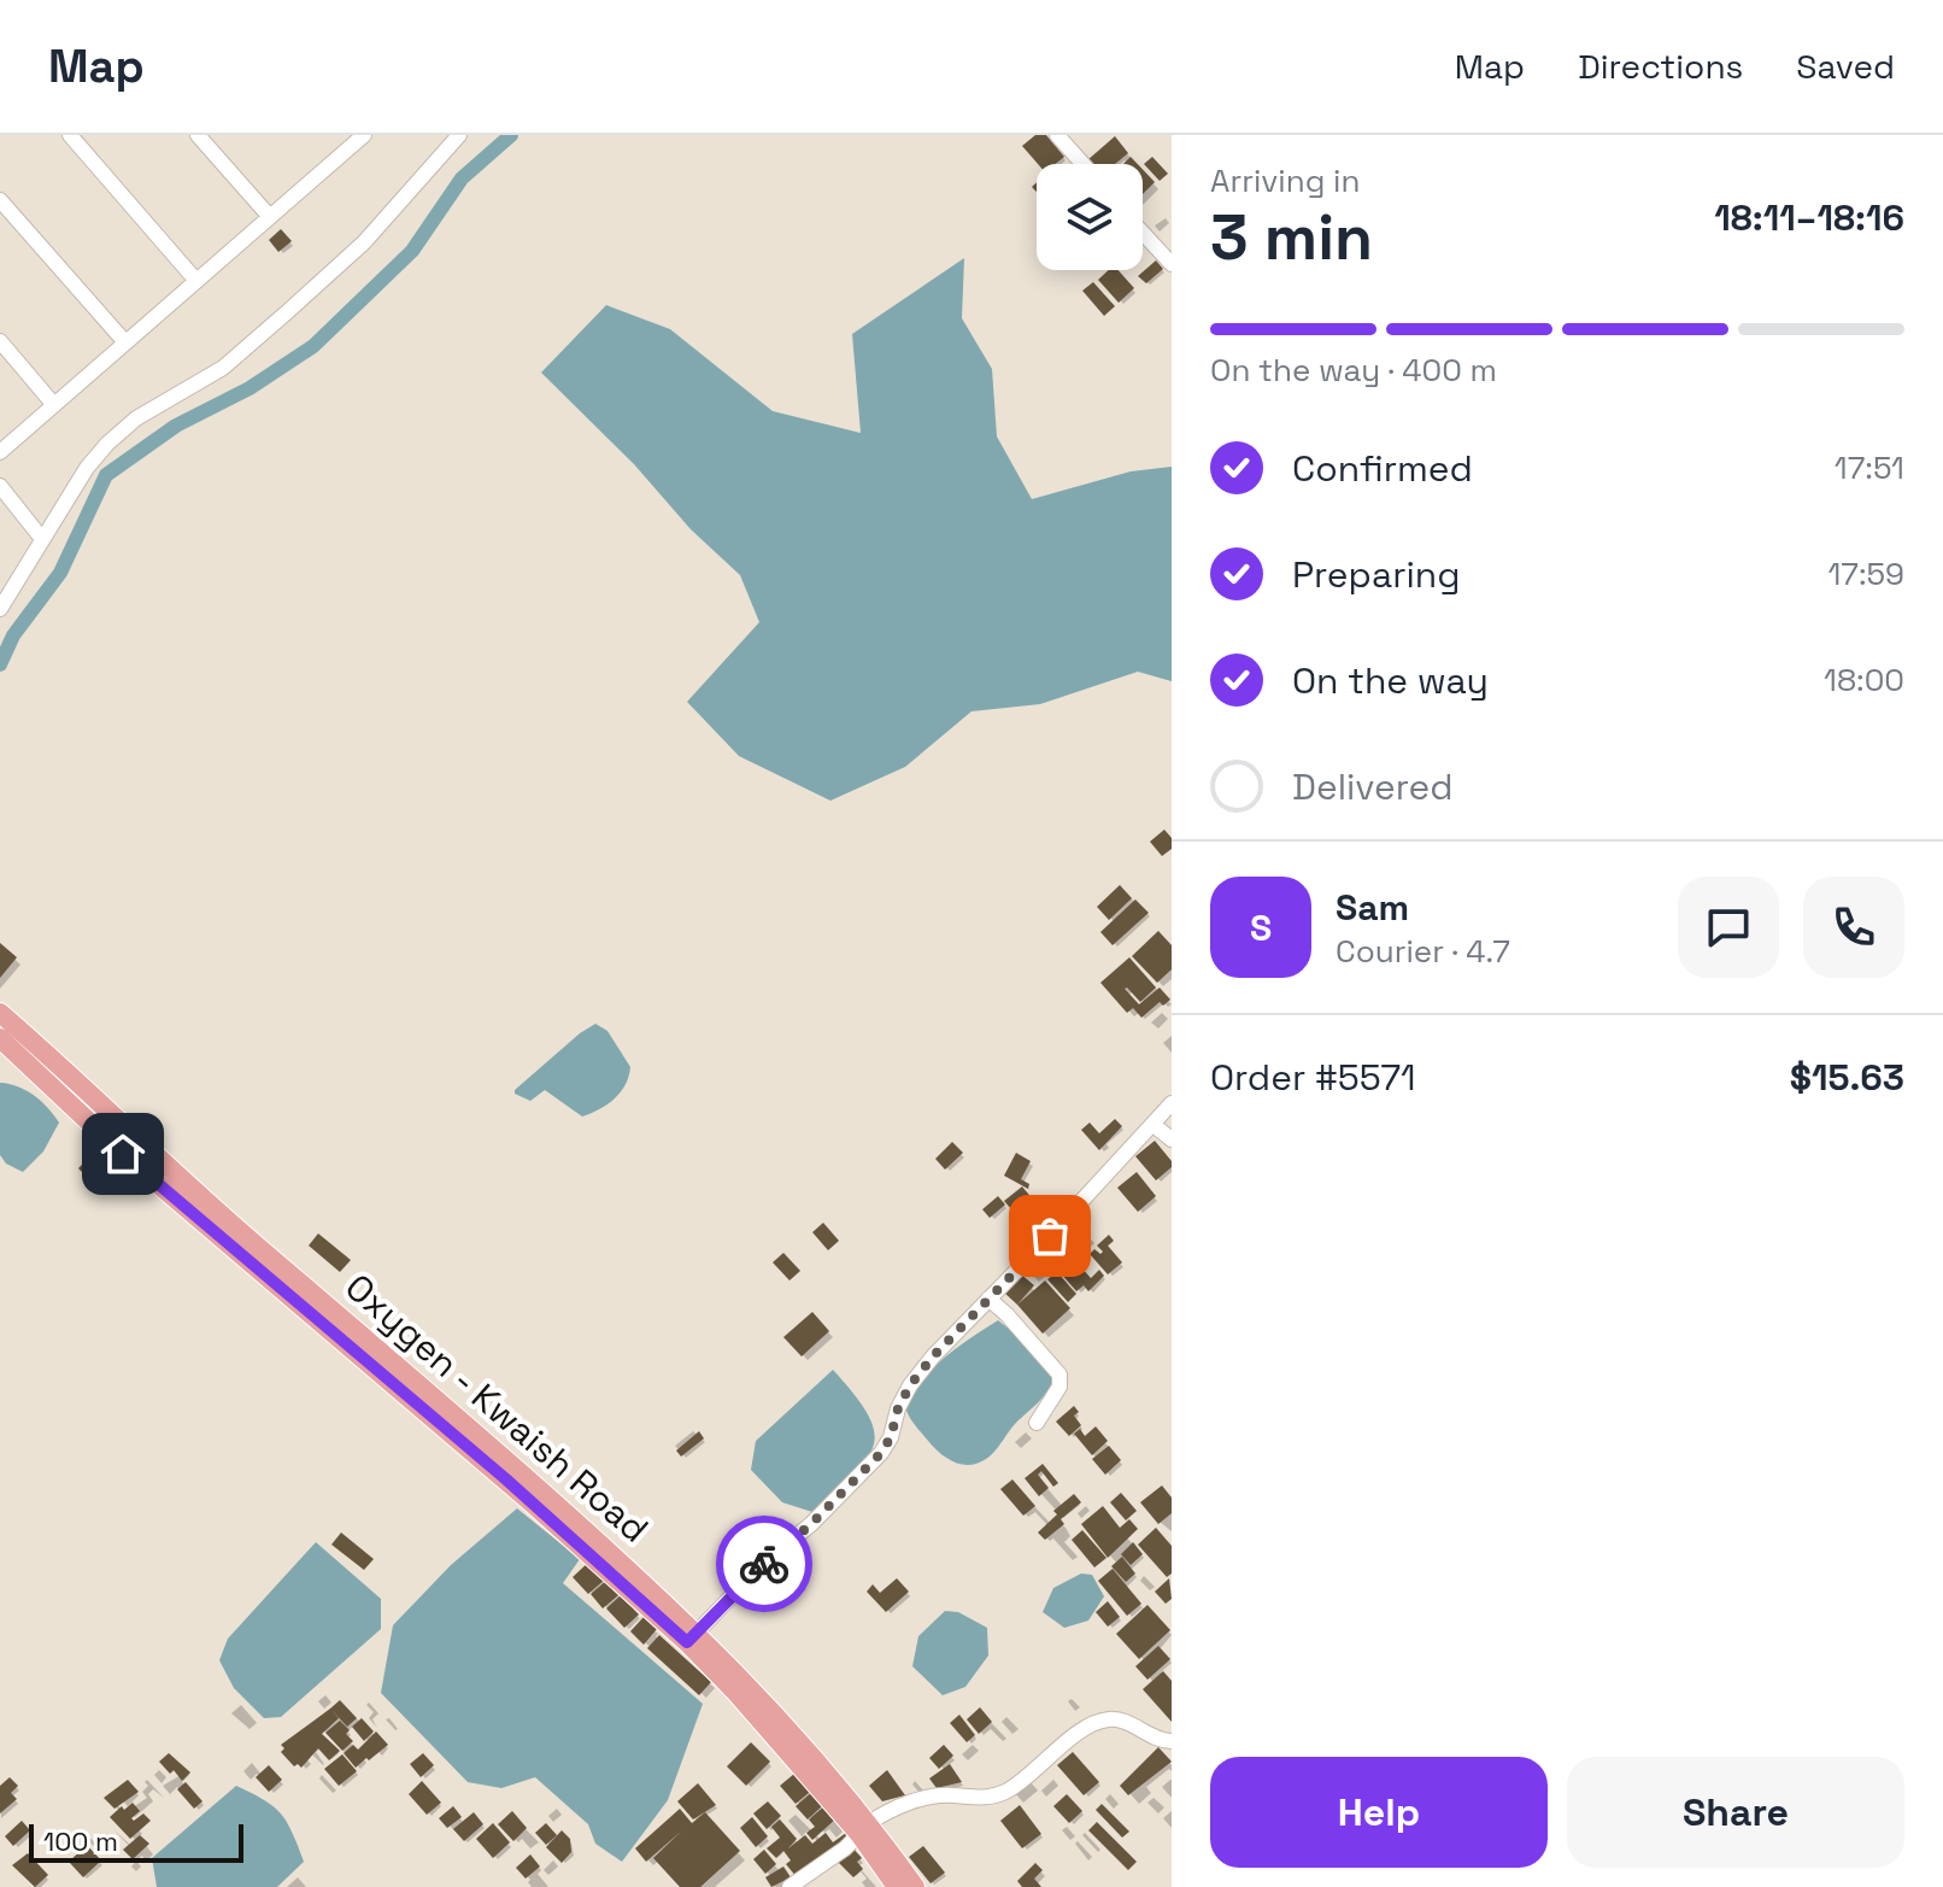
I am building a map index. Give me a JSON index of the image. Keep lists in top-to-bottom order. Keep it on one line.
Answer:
{"streets":{"main road":["Oxygen - Kwaish Road"]},"scale_bar":"100 m","page":{"header":"Map","nav":["Map","Directions","Saved"],"heading":["3 min","Arriving in","18:11–18:16"],"panel":["Sam","Courier · 4.7","Order #5571","$15.63"],"bar":"On the way · 400 m","list":[["Confirmed","17:51"],["Preparing","17:59"],["On the way","18:00"],"Delivered"],"round":"S","buttons":["Help","Share"],"scale":"100 m"}}
